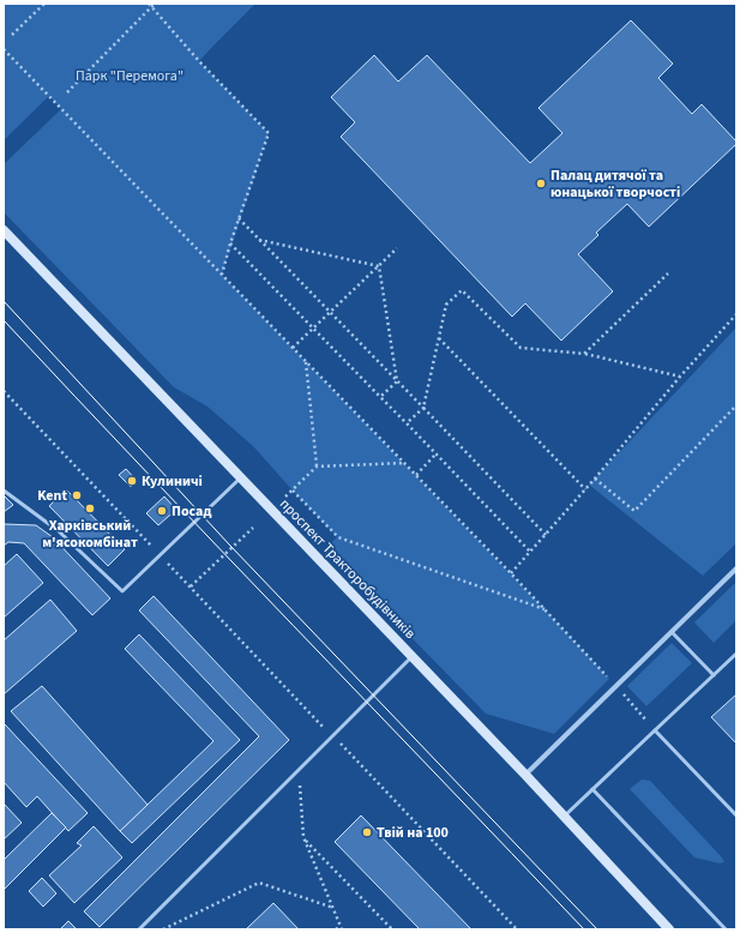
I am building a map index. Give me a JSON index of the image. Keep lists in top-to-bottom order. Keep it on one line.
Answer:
{"streets":{"main road":["проспект Тракторобудівників"]},"parks":["Парк \"Перемога\""],"places":["Палац дитячої та юнацької творчості","Кулиничі","Kent","Харківський м'ясокомбінат","Посад","Твій на 100"]}
